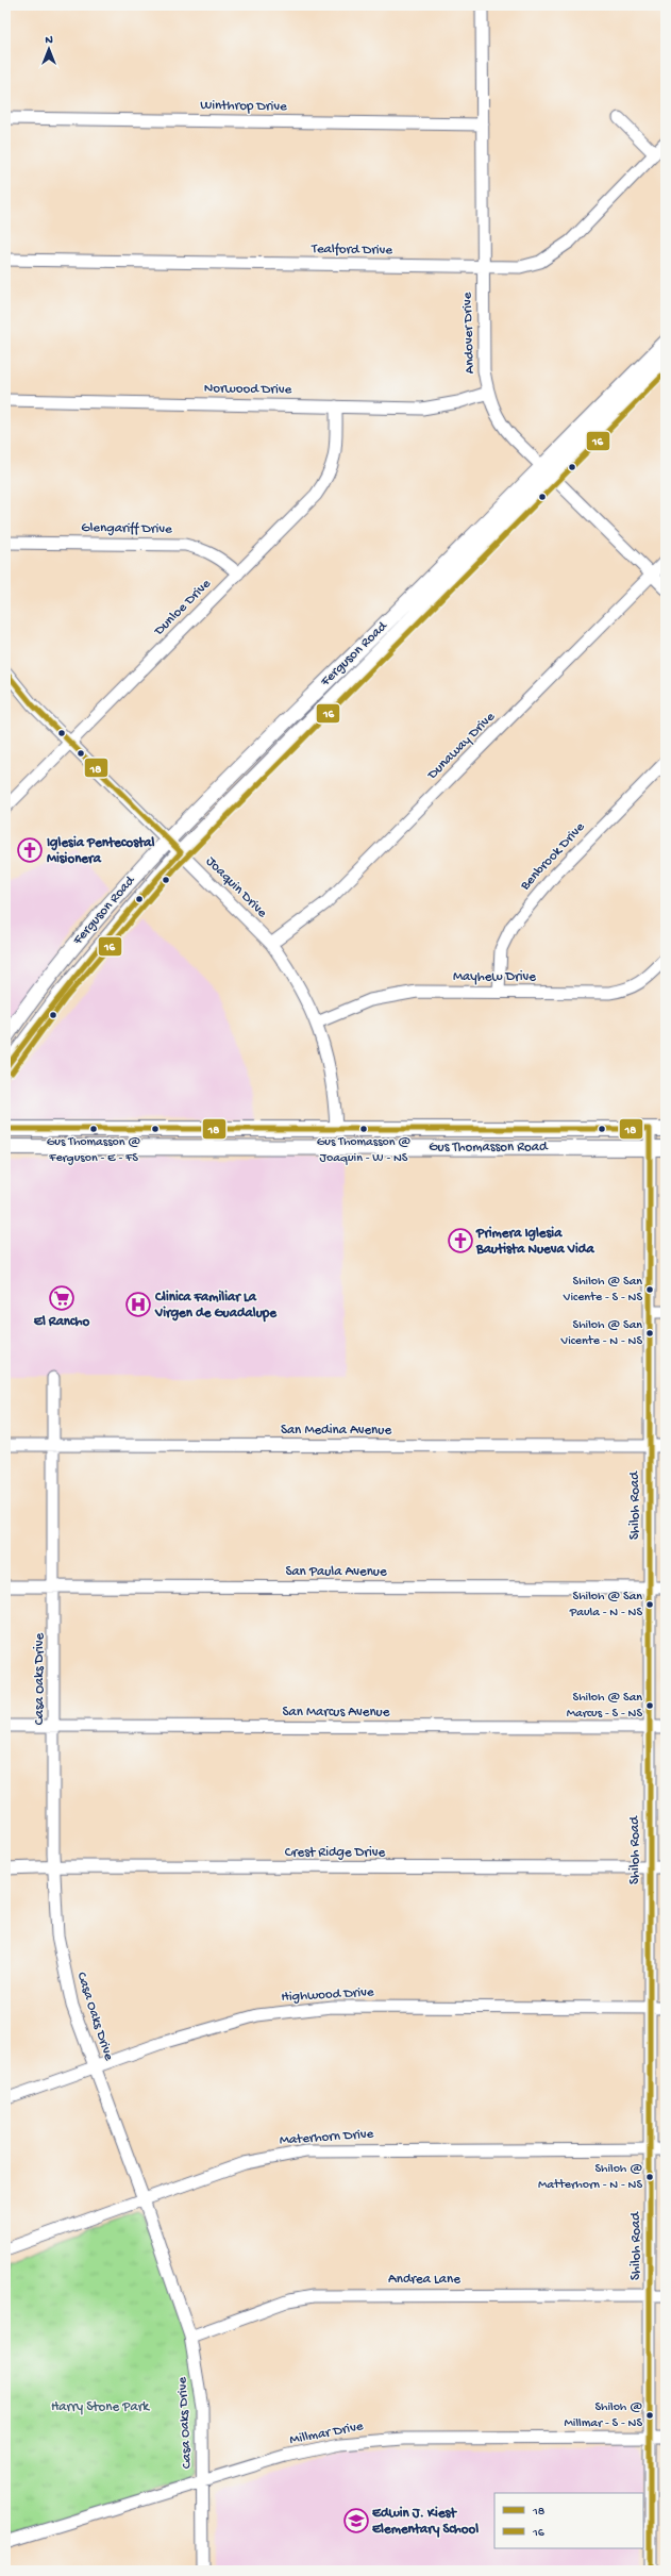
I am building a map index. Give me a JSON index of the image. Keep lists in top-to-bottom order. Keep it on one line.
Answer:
{"streets":{"main road":["Ferguson Road","Gus Thomasson Road"],"street":["Winthrop Drive","Tealford Drive","Andover Drive","Norwood Drive","Glengariff Drive","Dunloe Drive","Dunaway Drive","Benbrook Drive","Joaquin Drive","Mayhew Drive","San Medina Avenue","Shiloh Road","San Paula Avenue","Casa Oaks Drive","San Marcus Avenue","Crest Ridge Drive","Highwood Drive","Materhorn Drive","Andrea Lane","Millmar Drive"]},"crossings":[["Winthrop Drive","Andover Drive"],["Tealford Drive","Andover Drive"],["Andover Drive","Norwood Drive"],["Andover Drive","Ferguson Road"],["Andover Drive","Dunaway Drive"],["Norwood Drive","Dunloe Drive"],["Glengariff Drive","Dunloe Drive"],["Dunloe Drive","Joaquin Drive"],["Ferguson Road","Joaquin Drive"],["Dunaway Drive","Joaquin Drive"],["Benbrook Drive","Mayhew Drive"],["Joaquin Drive","Mayhew Drive"],["Joaquin Drive","Gus Thomasson Road"],["Gus Thomasson Road","Shiloh Road"],["San Medina Avenue","Shiloh Road"],["San Medina Avenue","Casa Oaks Drive"],["Shiloh Road","San Paula Avenue"],["Shiloh Road","San Marcus Avenue"],["Shiloh Road","Crest Ridge Drive"],["Shiloh Road","Highwood Drive"],["Shiloh Road","Materhorn Drive"],["Shiloh Road","Andrea Lane"],["Shiloh Road","Millmar Drive"],["San Paula Avenue","Casa Oaks Drive"],["Casa Oaks Drive","San Marcus Avenue"],["Casa Oaks Drive","Crest Ridge Drive"],["Casa Oaks Drive","Highwood Drive"],["Casa Oaks Drive","Materhorn Drive"],["Casa Oaks Drive","Andrea Lane"],["Casa Oaks Drive","Millmar Drive"]],"parks":["Harry Stone Park"],"places":{"church":["Iglesia Pentecostal Misionera","Primera Iglesia Bautista Nueva Vida"],"other":["Gus Thomasson @ Ferguson - E - FS","Gus Thomasson @ Joaquin - W - NS","Shiloh @ San Vicente - S - NS","Shiloh @ San Vicente - N - NS","Shiloh @ San Paula - N - NS","Shiloh @ San Marcus - S - NS","Shiloh @ Matterhorn - N - NS","Shiloh @ Millmar - S - NS"],"supermarket":["El Rancho"],"hospital":["Clinica Familiar La Virgen de Guadalupe"],"school or university":["Edwin J. Kiest Elementary School"]},"lines":["transit line 16","transit line 18"],"legend":["18","16"],"north":"top"}
